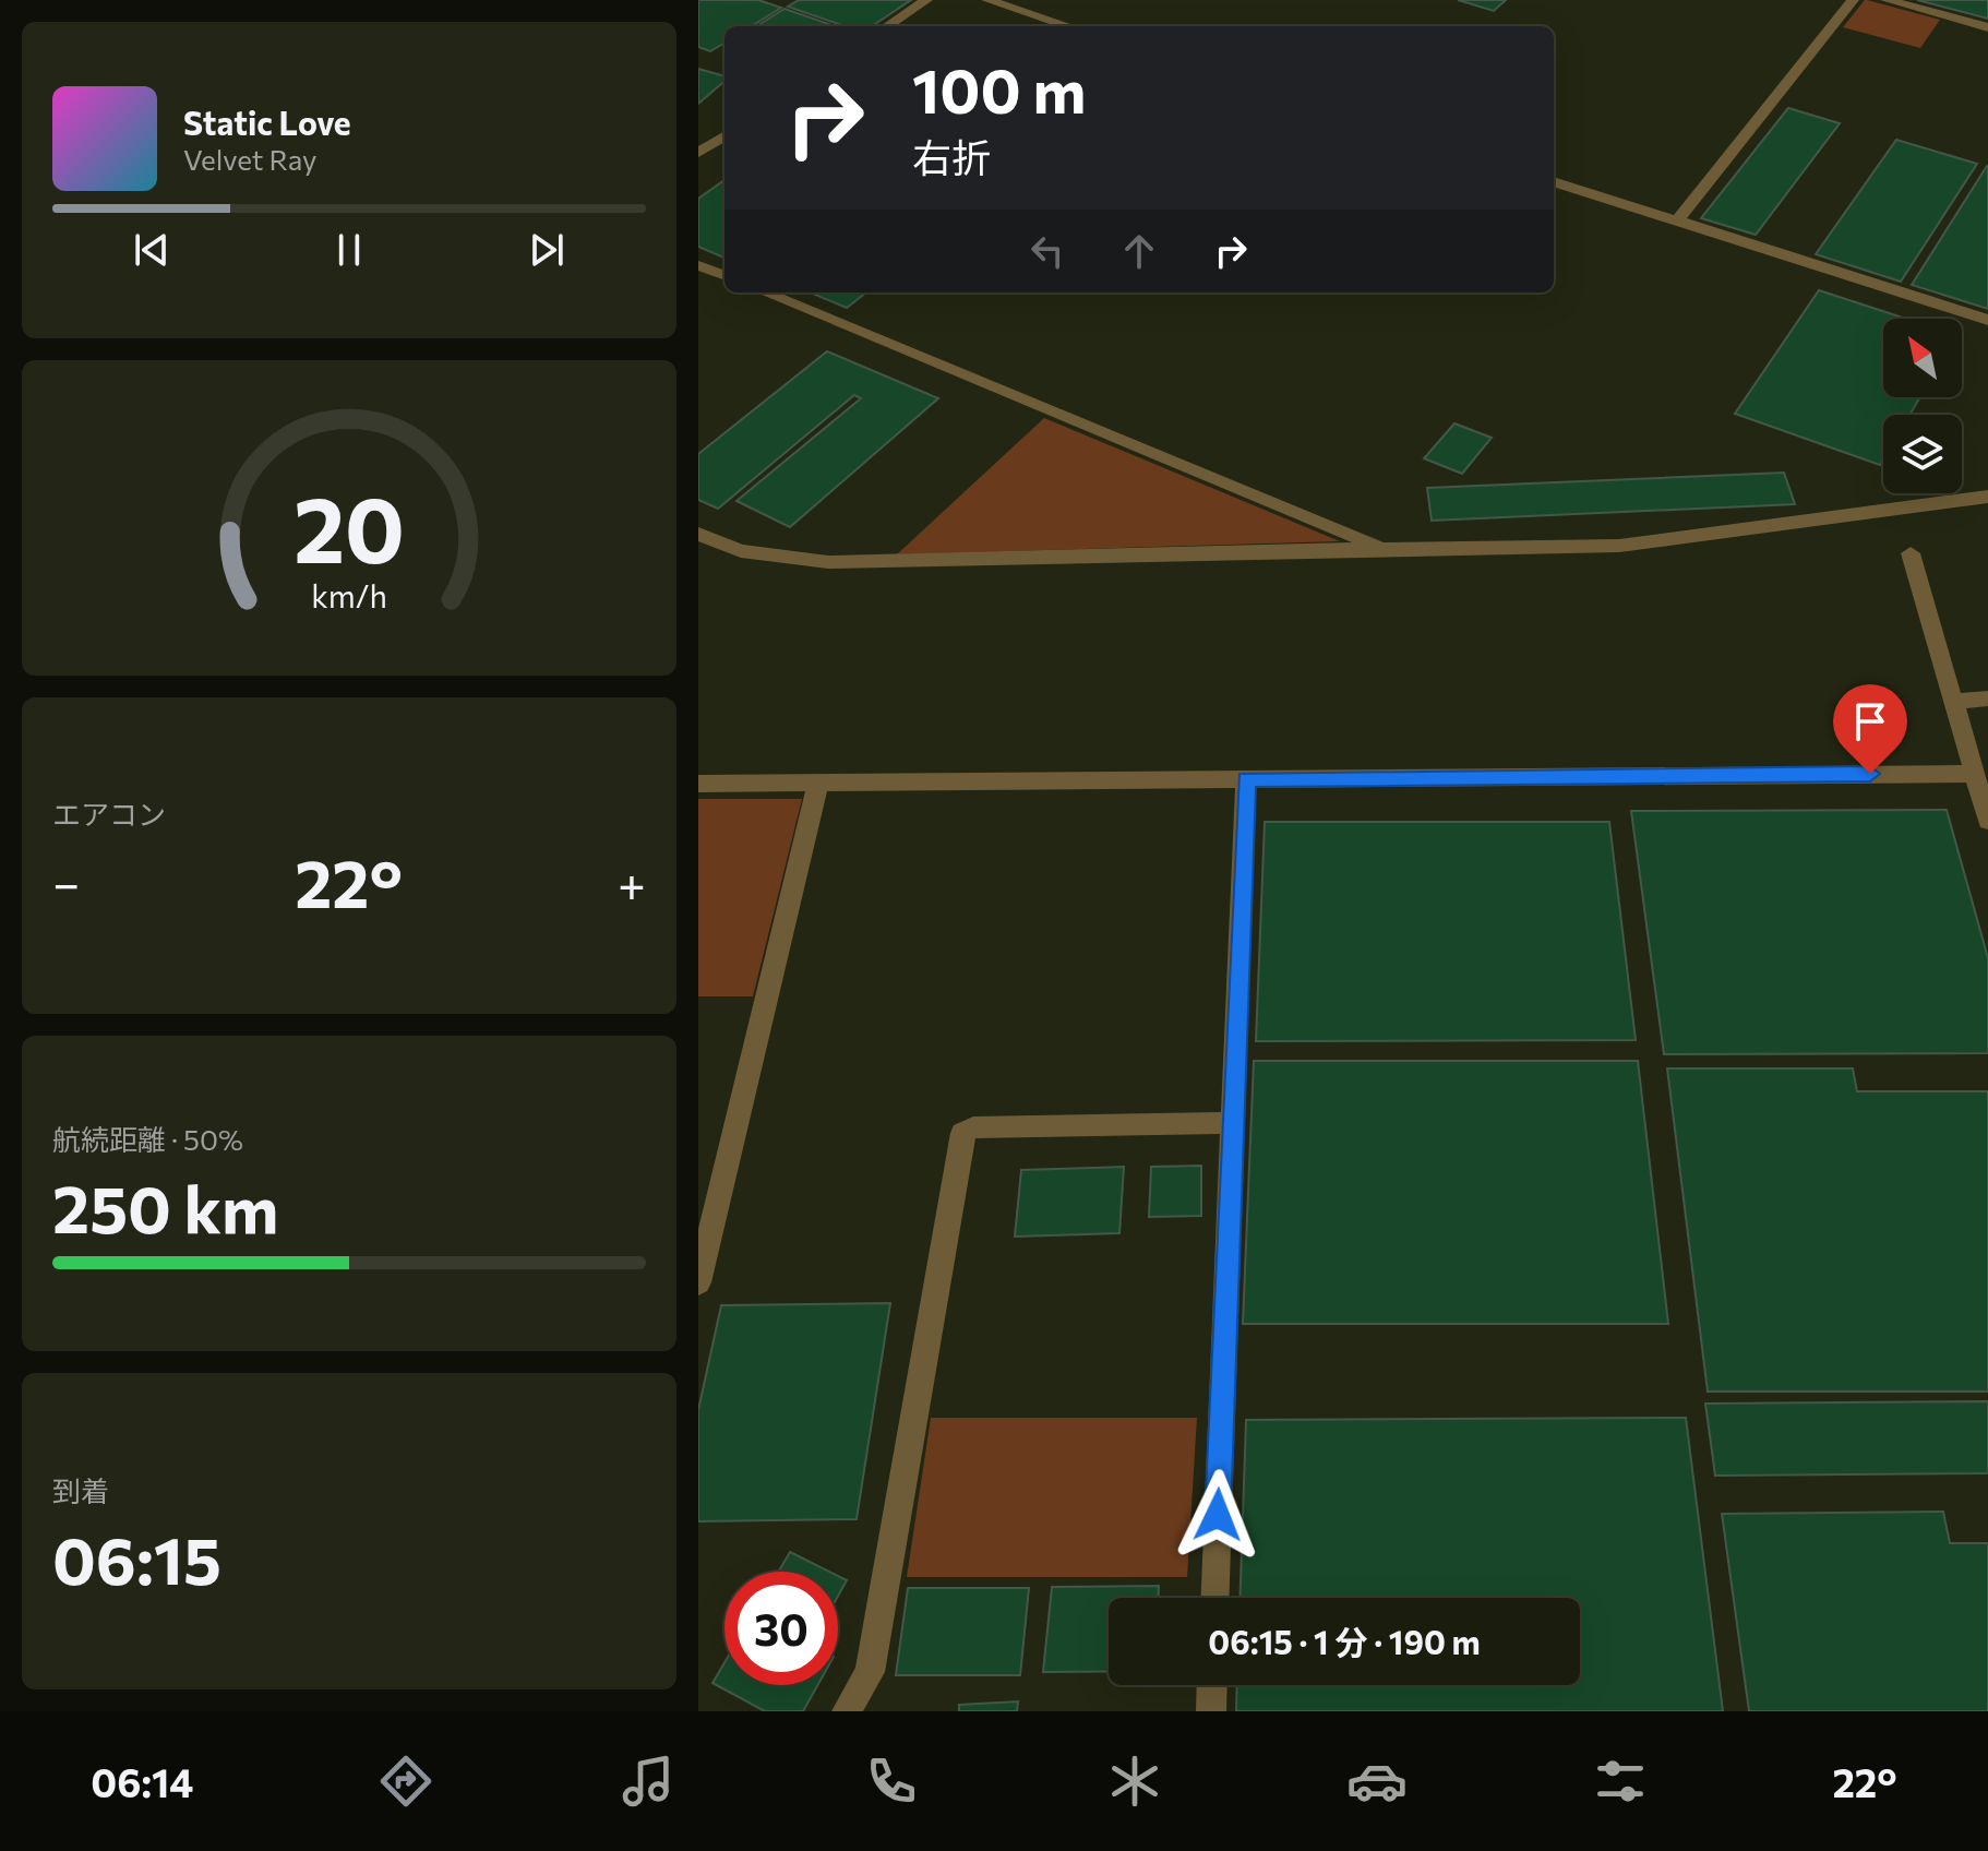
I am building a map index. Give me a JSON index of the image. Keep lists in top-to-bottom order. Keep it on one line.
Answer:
{"north":"top left","page":{"turn":["100 m","右折"],"song":["Static Love","Velvet Ray"],"tile":["エアコン",["航続距離 · 50%","250 km"],["到着","06:15"]],"heat":["−","22°","+"],"limit":"30","trip":"06:15 · 1 分 · 190 m","tabs":["06:14","22°"],"gauge":["20","km/h"]}}
